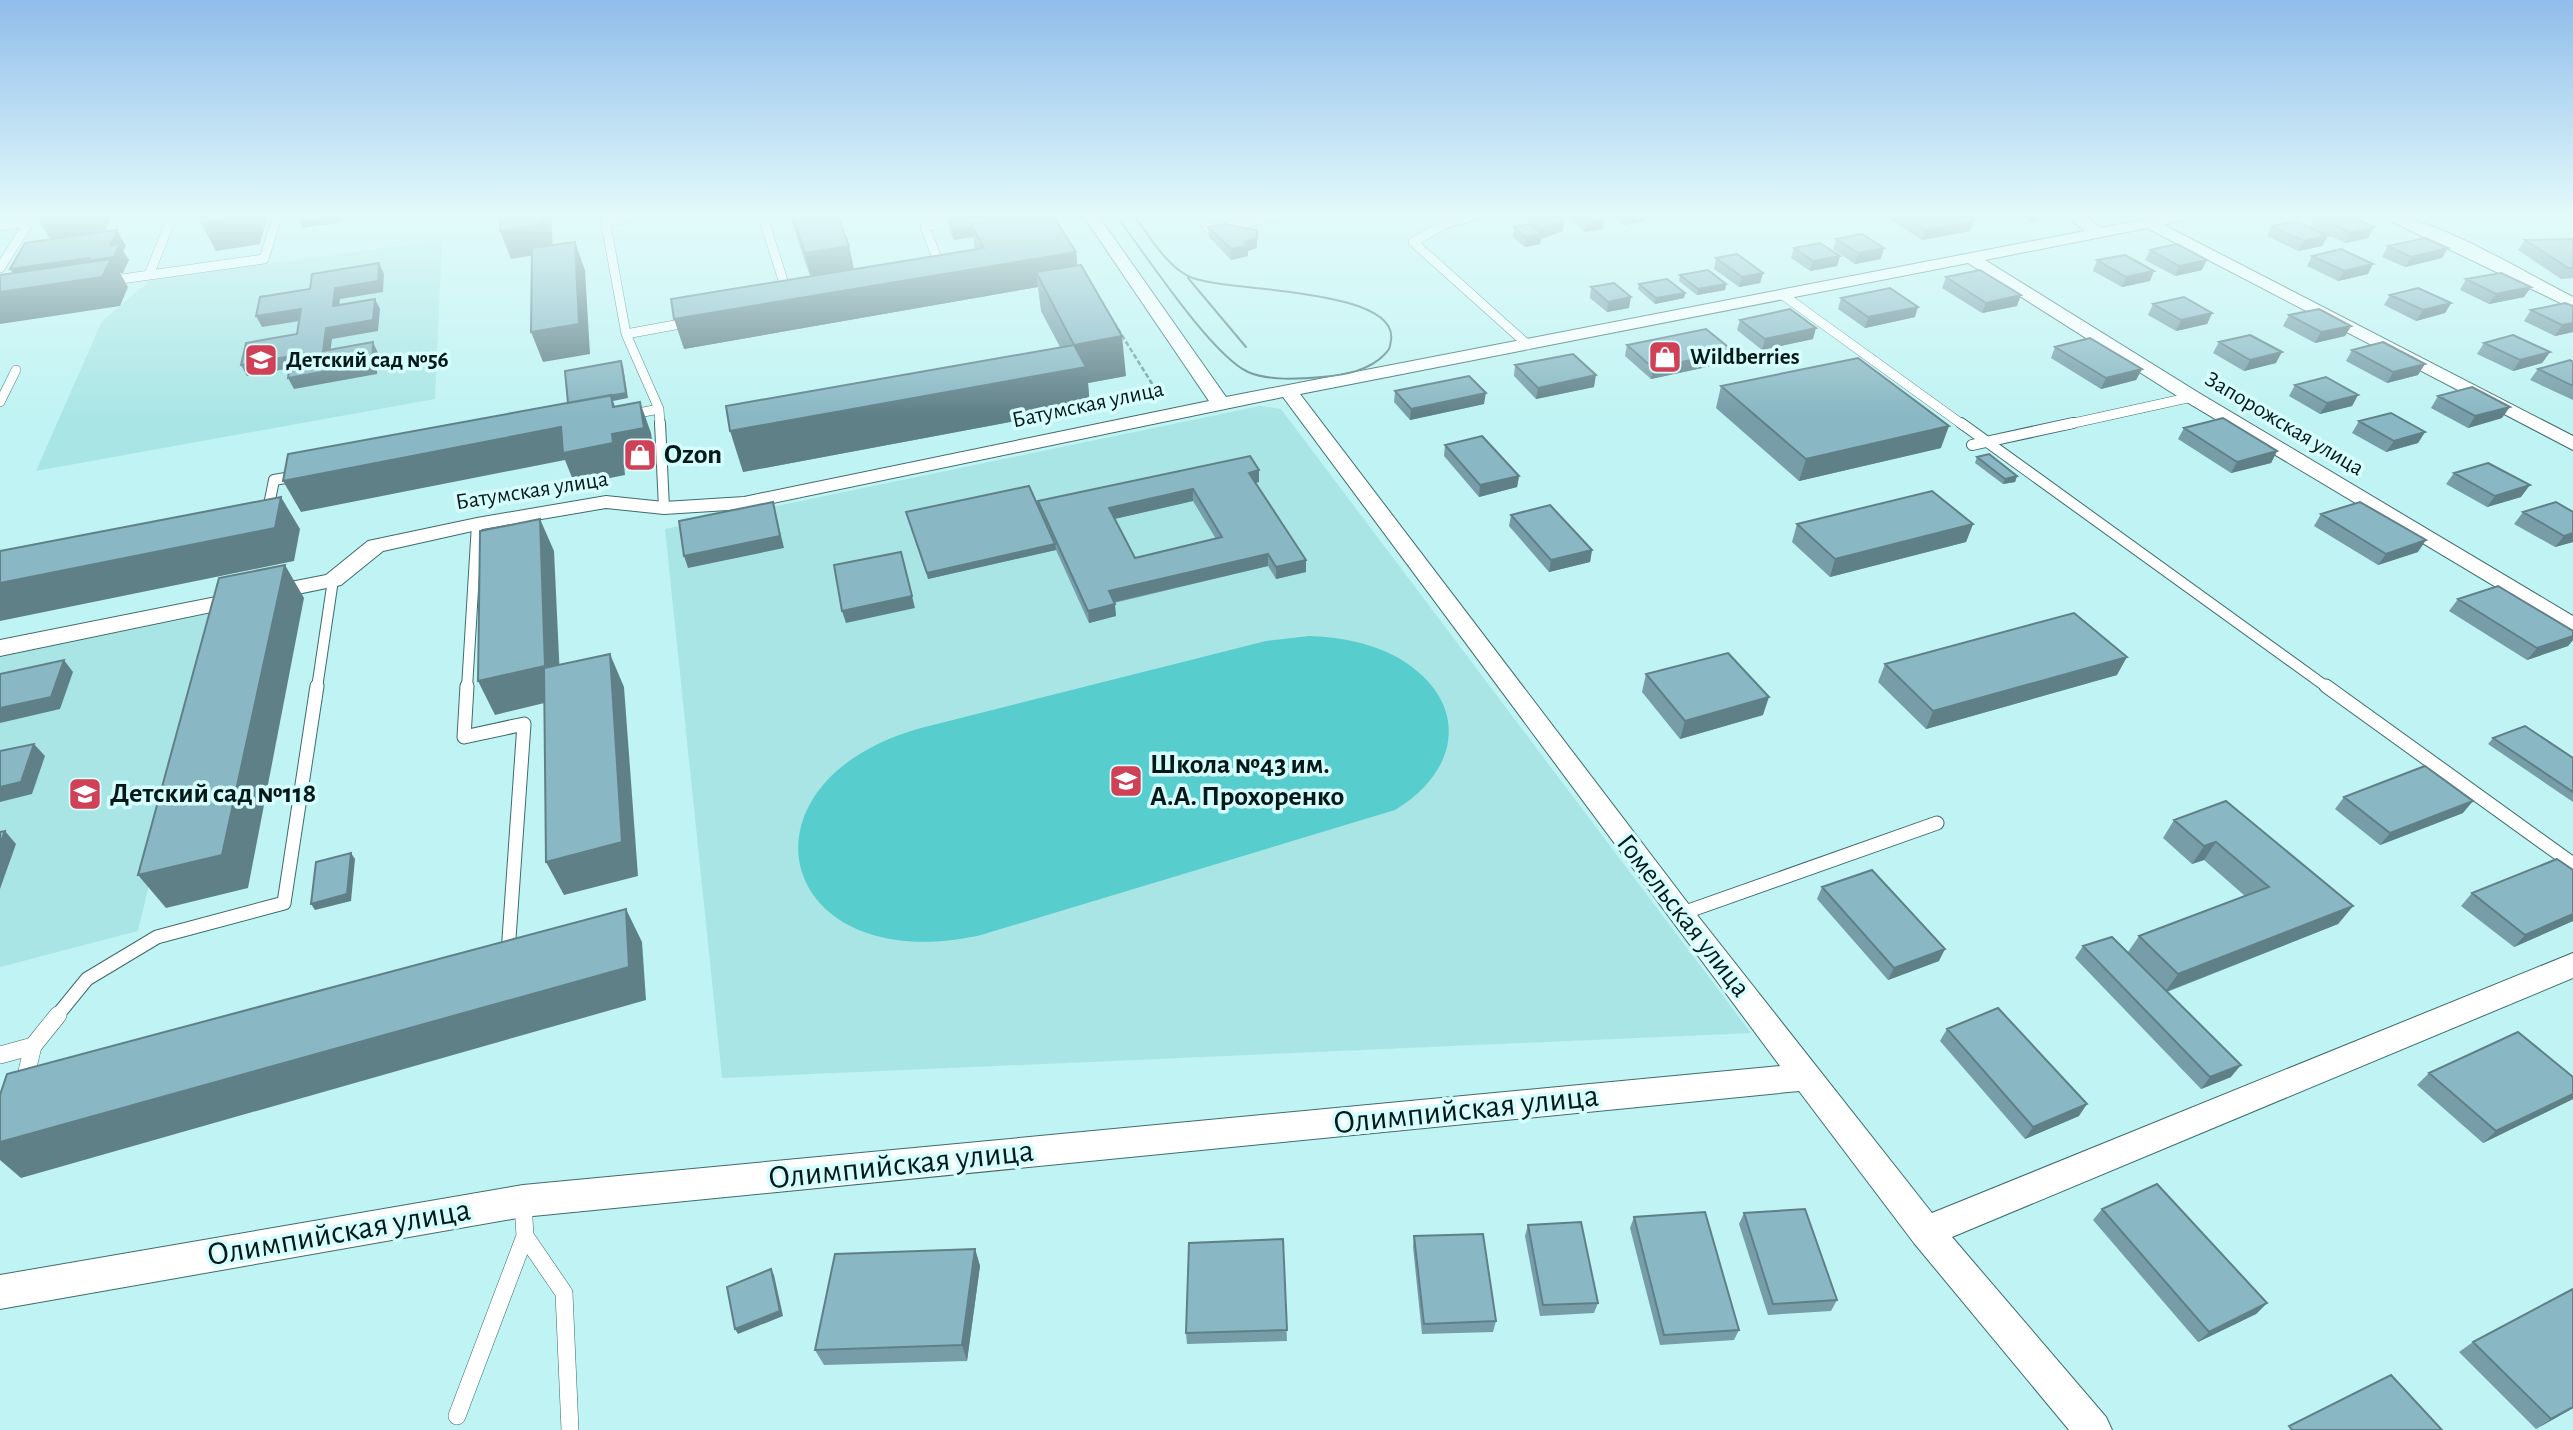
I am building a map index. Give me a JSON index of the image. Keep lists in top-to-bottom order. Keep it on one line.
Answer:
{"streets":{"street":["Батумская улица","Запорожская улица","Гомельская улица","Олимпийская улица"]},"crossings":[["Батумская улица","Гомельская улица"],["Гомельская улица","Олимпийская улица"]],"places":{"shop":["Wildberries","Ozon"],"school or university":["Детский сад №56","Школа №43 им. А.А. Прохоренко","Детский сад №118"]}}
